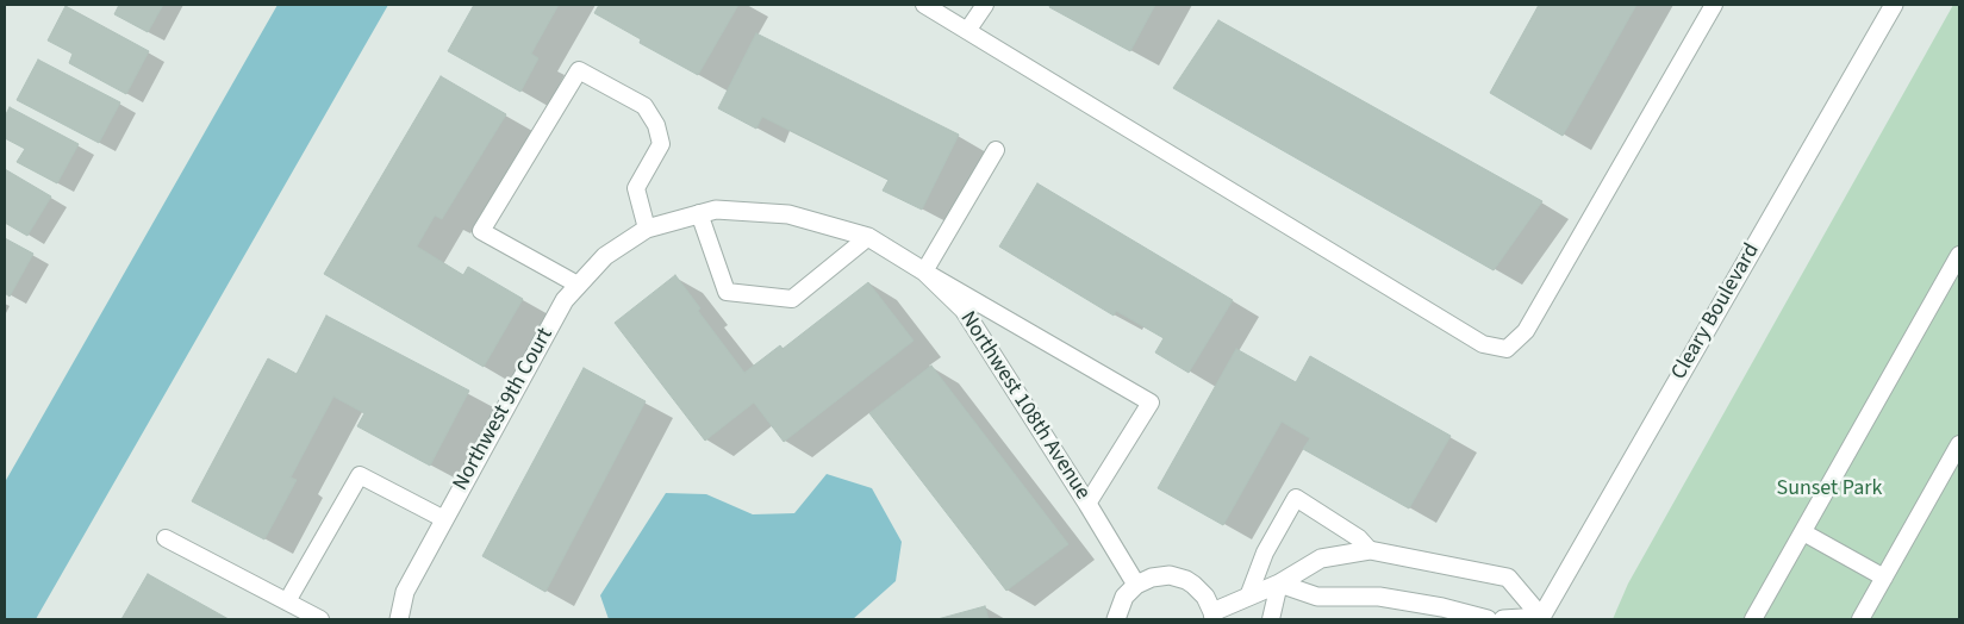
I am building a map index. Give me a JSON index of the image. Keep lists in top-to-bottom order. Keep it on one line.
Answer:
{"streets":{"street":["Cleary Boulevard","Northwest 108th Avenue","Northwest 9th Court"]},"crossings":[["Northwest 108th Avenue","Northwest 9th Court"]],"parks":["Sunset Park"]}
